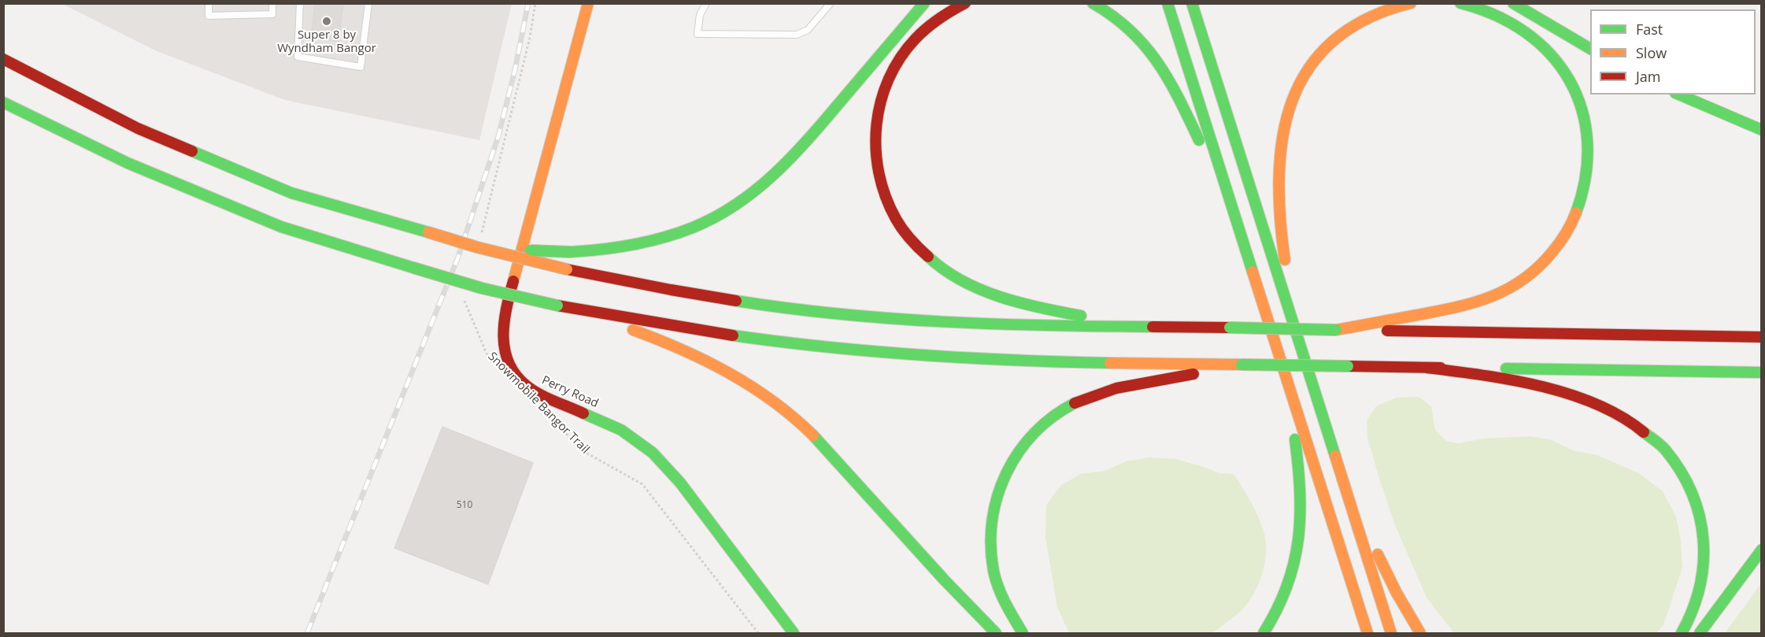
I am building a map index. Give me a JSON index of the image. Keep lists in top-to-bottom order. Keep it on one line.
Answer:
{"streets":{"main road":["Perry Road"],"path":["Snowmobile Bangor Trail"]},"places":["Super 8 by Wyndham Bangor"],"house_numbers":["510"],"legend":["Fast","Slow","Jam"]}
